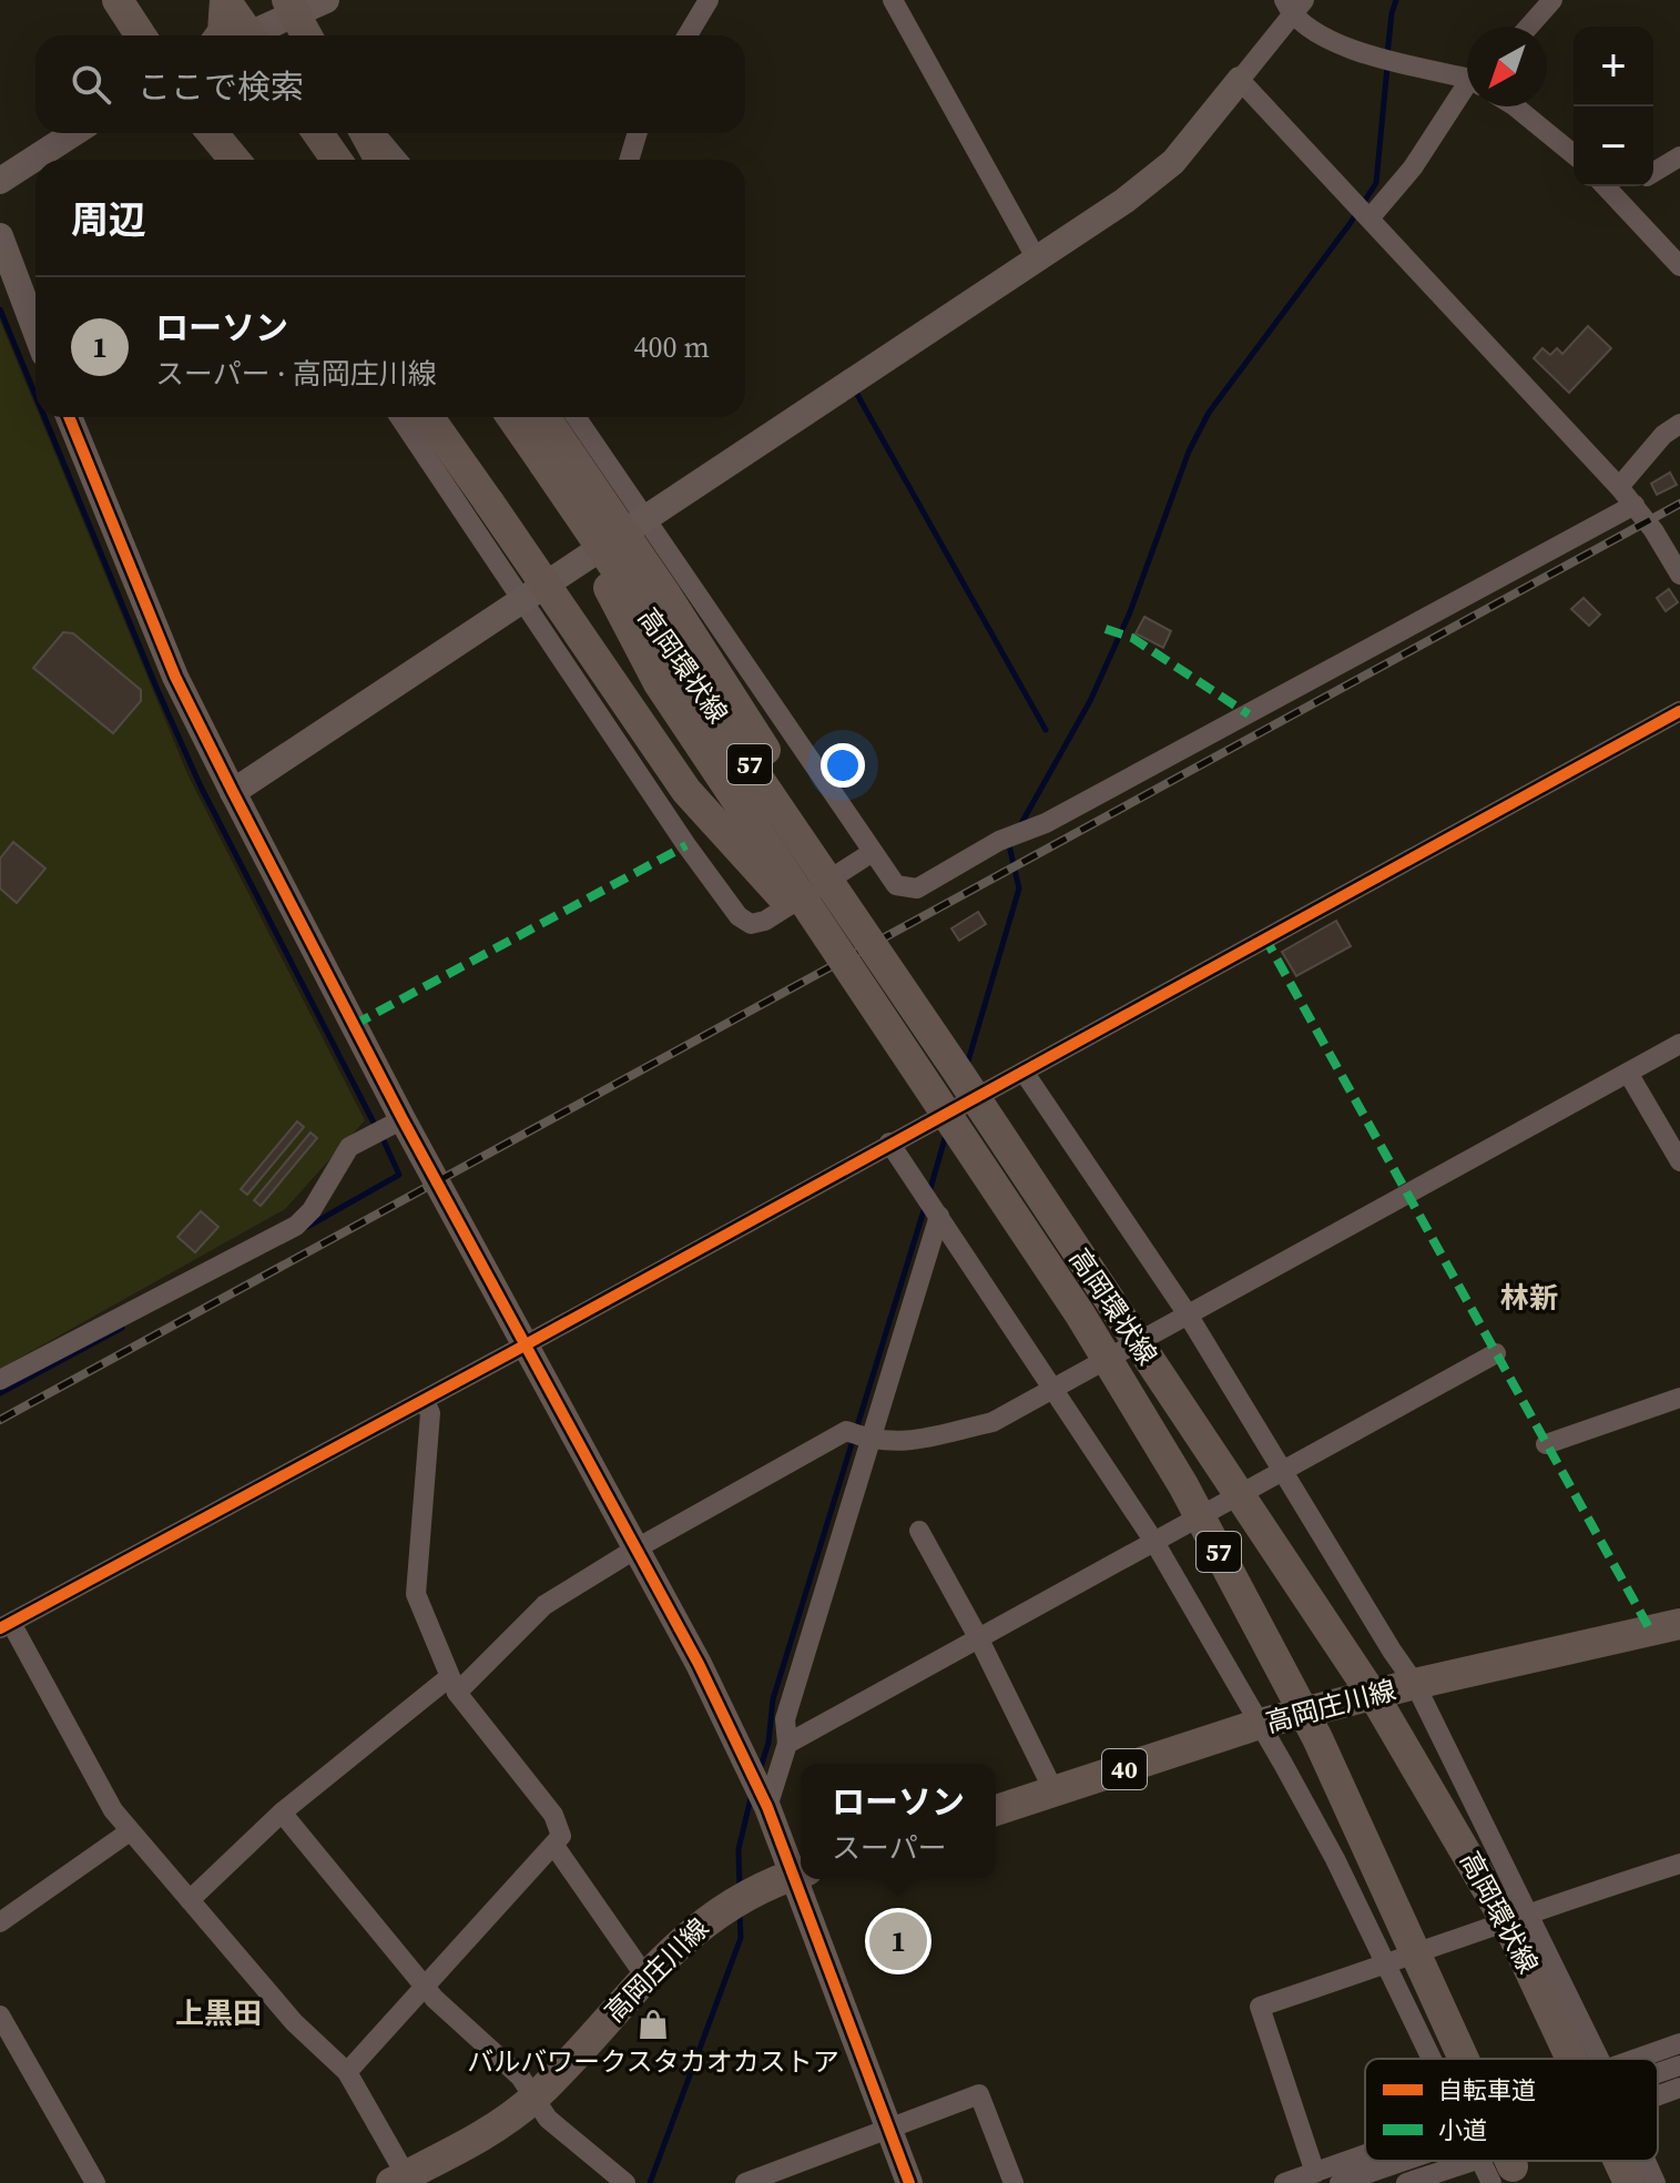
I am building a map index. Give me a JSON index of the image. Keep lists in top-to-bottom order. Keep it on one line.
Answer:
{"streets":{"main road":["高岡環状線","57","高岡庄川線","40"]},"crossings":[["高岡環状線","57"]],"districts":["林新","上黒田"],"places":{"shop":["バルバワークスタカオカストア"]},"legend":["自転車道","小道"],"north":"bottom left","page":{"map_buttons":["+","−"],"search":"ここで検索","heading":"周辺","list":[{"mark":"1","name":"ローソン","note":"スーパー · 高岡庄川線","value":"400 m"}],"popup":["ローソン","スーパー"],"pins":"1"}}
